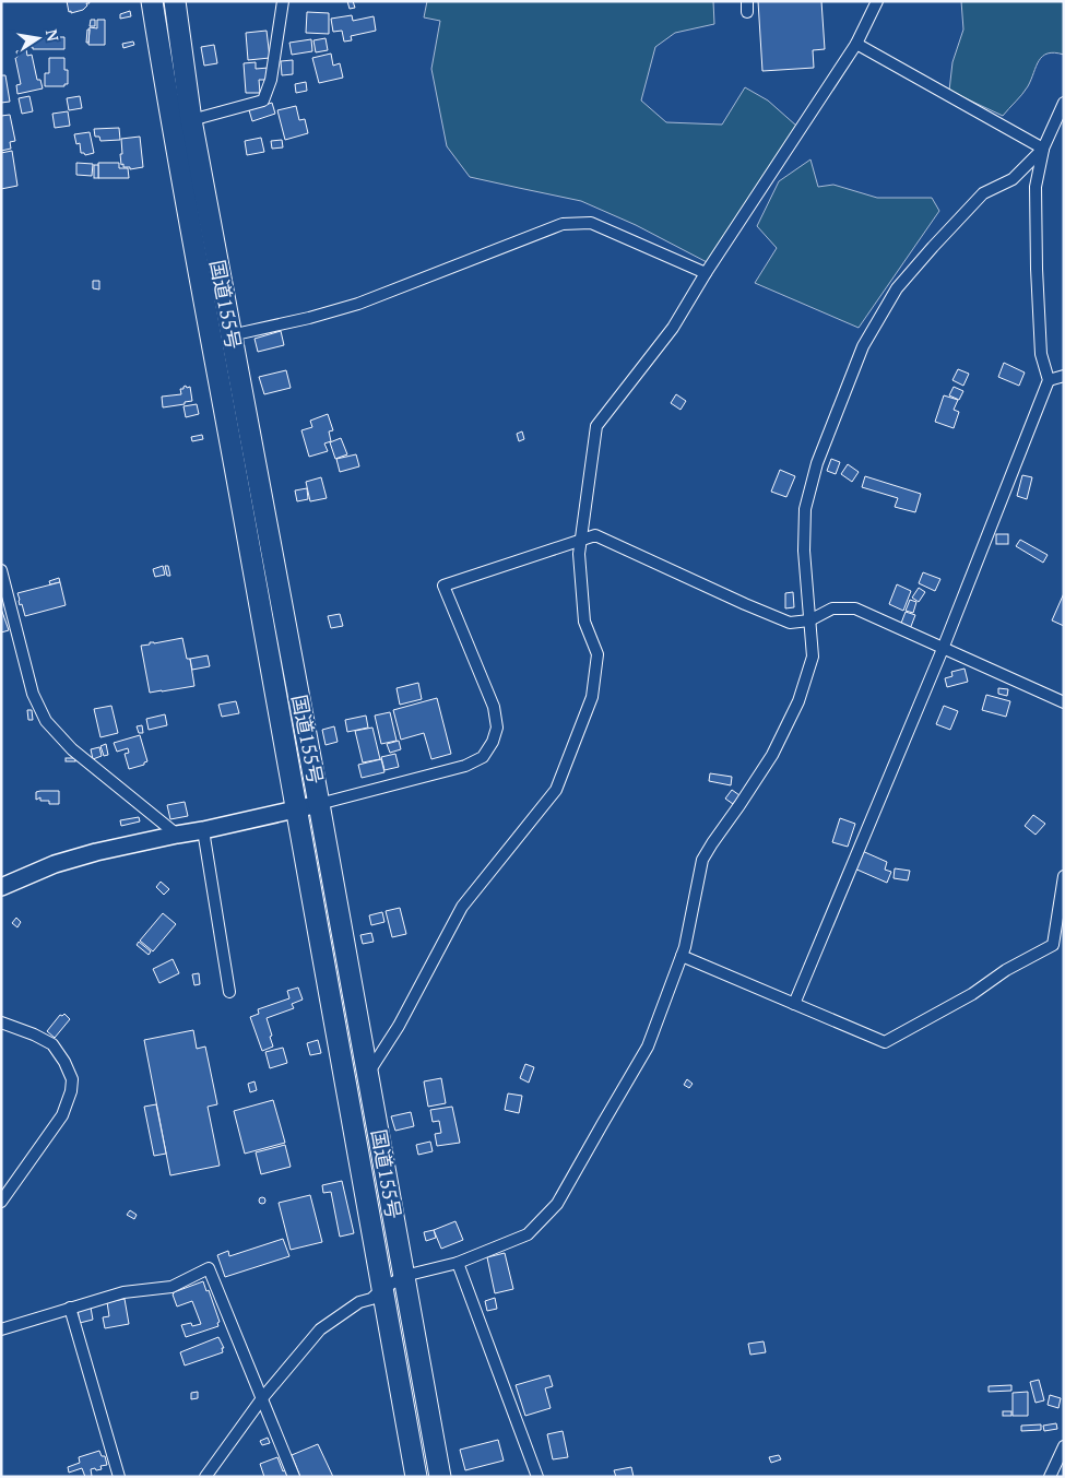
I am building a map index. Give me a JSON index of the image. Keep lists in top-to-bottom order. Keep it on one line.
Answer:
{"streets":{"highway":["国道155号"]},"north":"right"}
